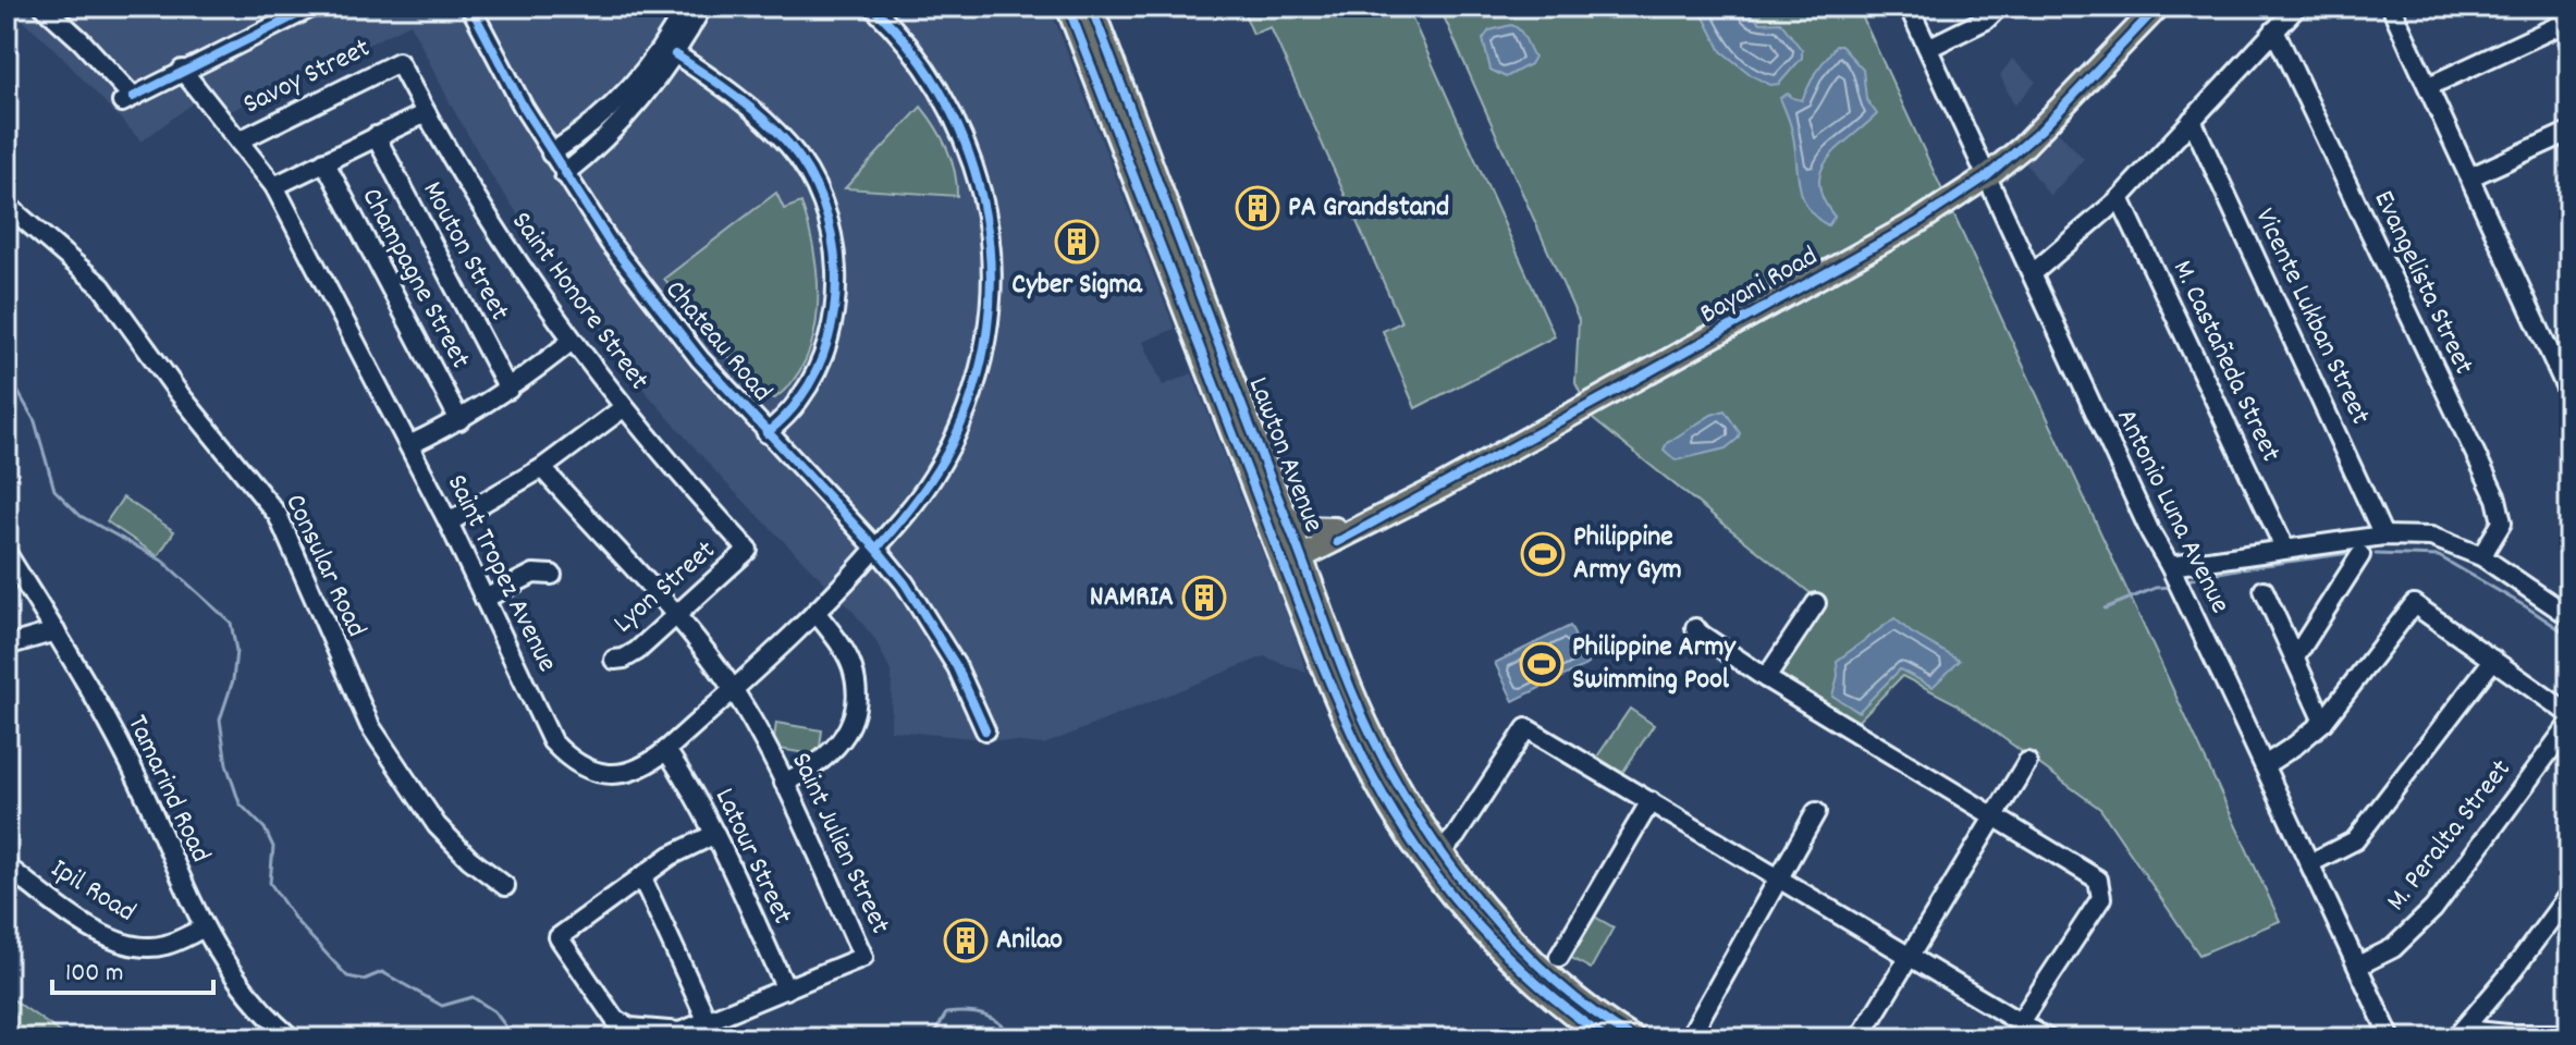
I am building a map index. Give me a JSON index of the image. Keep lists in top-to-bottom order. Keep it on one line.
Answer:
{"streets":{"main road":["Bayani Road","Lawton Avenue"],"street":["Savoy Street","Mouton Street","Champagne Street","Evangelista Street","Saint Honore Street","Vicente Lukban Street","Chateau Road","M. Castañeda Street","Antonio Luna Avenue","Consular Road","Saint Tropez Avenue","Lyon Street","Tamarind Road","M. Peralta Street","Saint Julien Street","Latour Street","Ipil Road"]},"crossings":[["Savoy Street","Saint Honore Street"],["Savoy Street","Saint Tropez Avenue"],["Bayani Road","Lawton Avenue"],["Bayani Road","Antonio Luna Avenue"],["Saint Honore Street","Lyon Street"],["Chateau Road","Saint Tropez Avenue"],["Antonio Luna Avenue","M. Peralta Street"],["Saint Tropez Avenue","Saint Julien Street"],["Saint Tropez Avenue","Latour Street"],["Lyon Street","Saint Julien Street"],["Tamarind Road","Ipil Road"],["Saint Julien Street","Latour Street"]],"places":{"building":["PA Grandstand","Cyber Sigma","NAMRIA","Anilao"],"sports":["Philippine Army Gym","Philippine Army Swimming Pool"]},"scale_bar":"100 m"}
